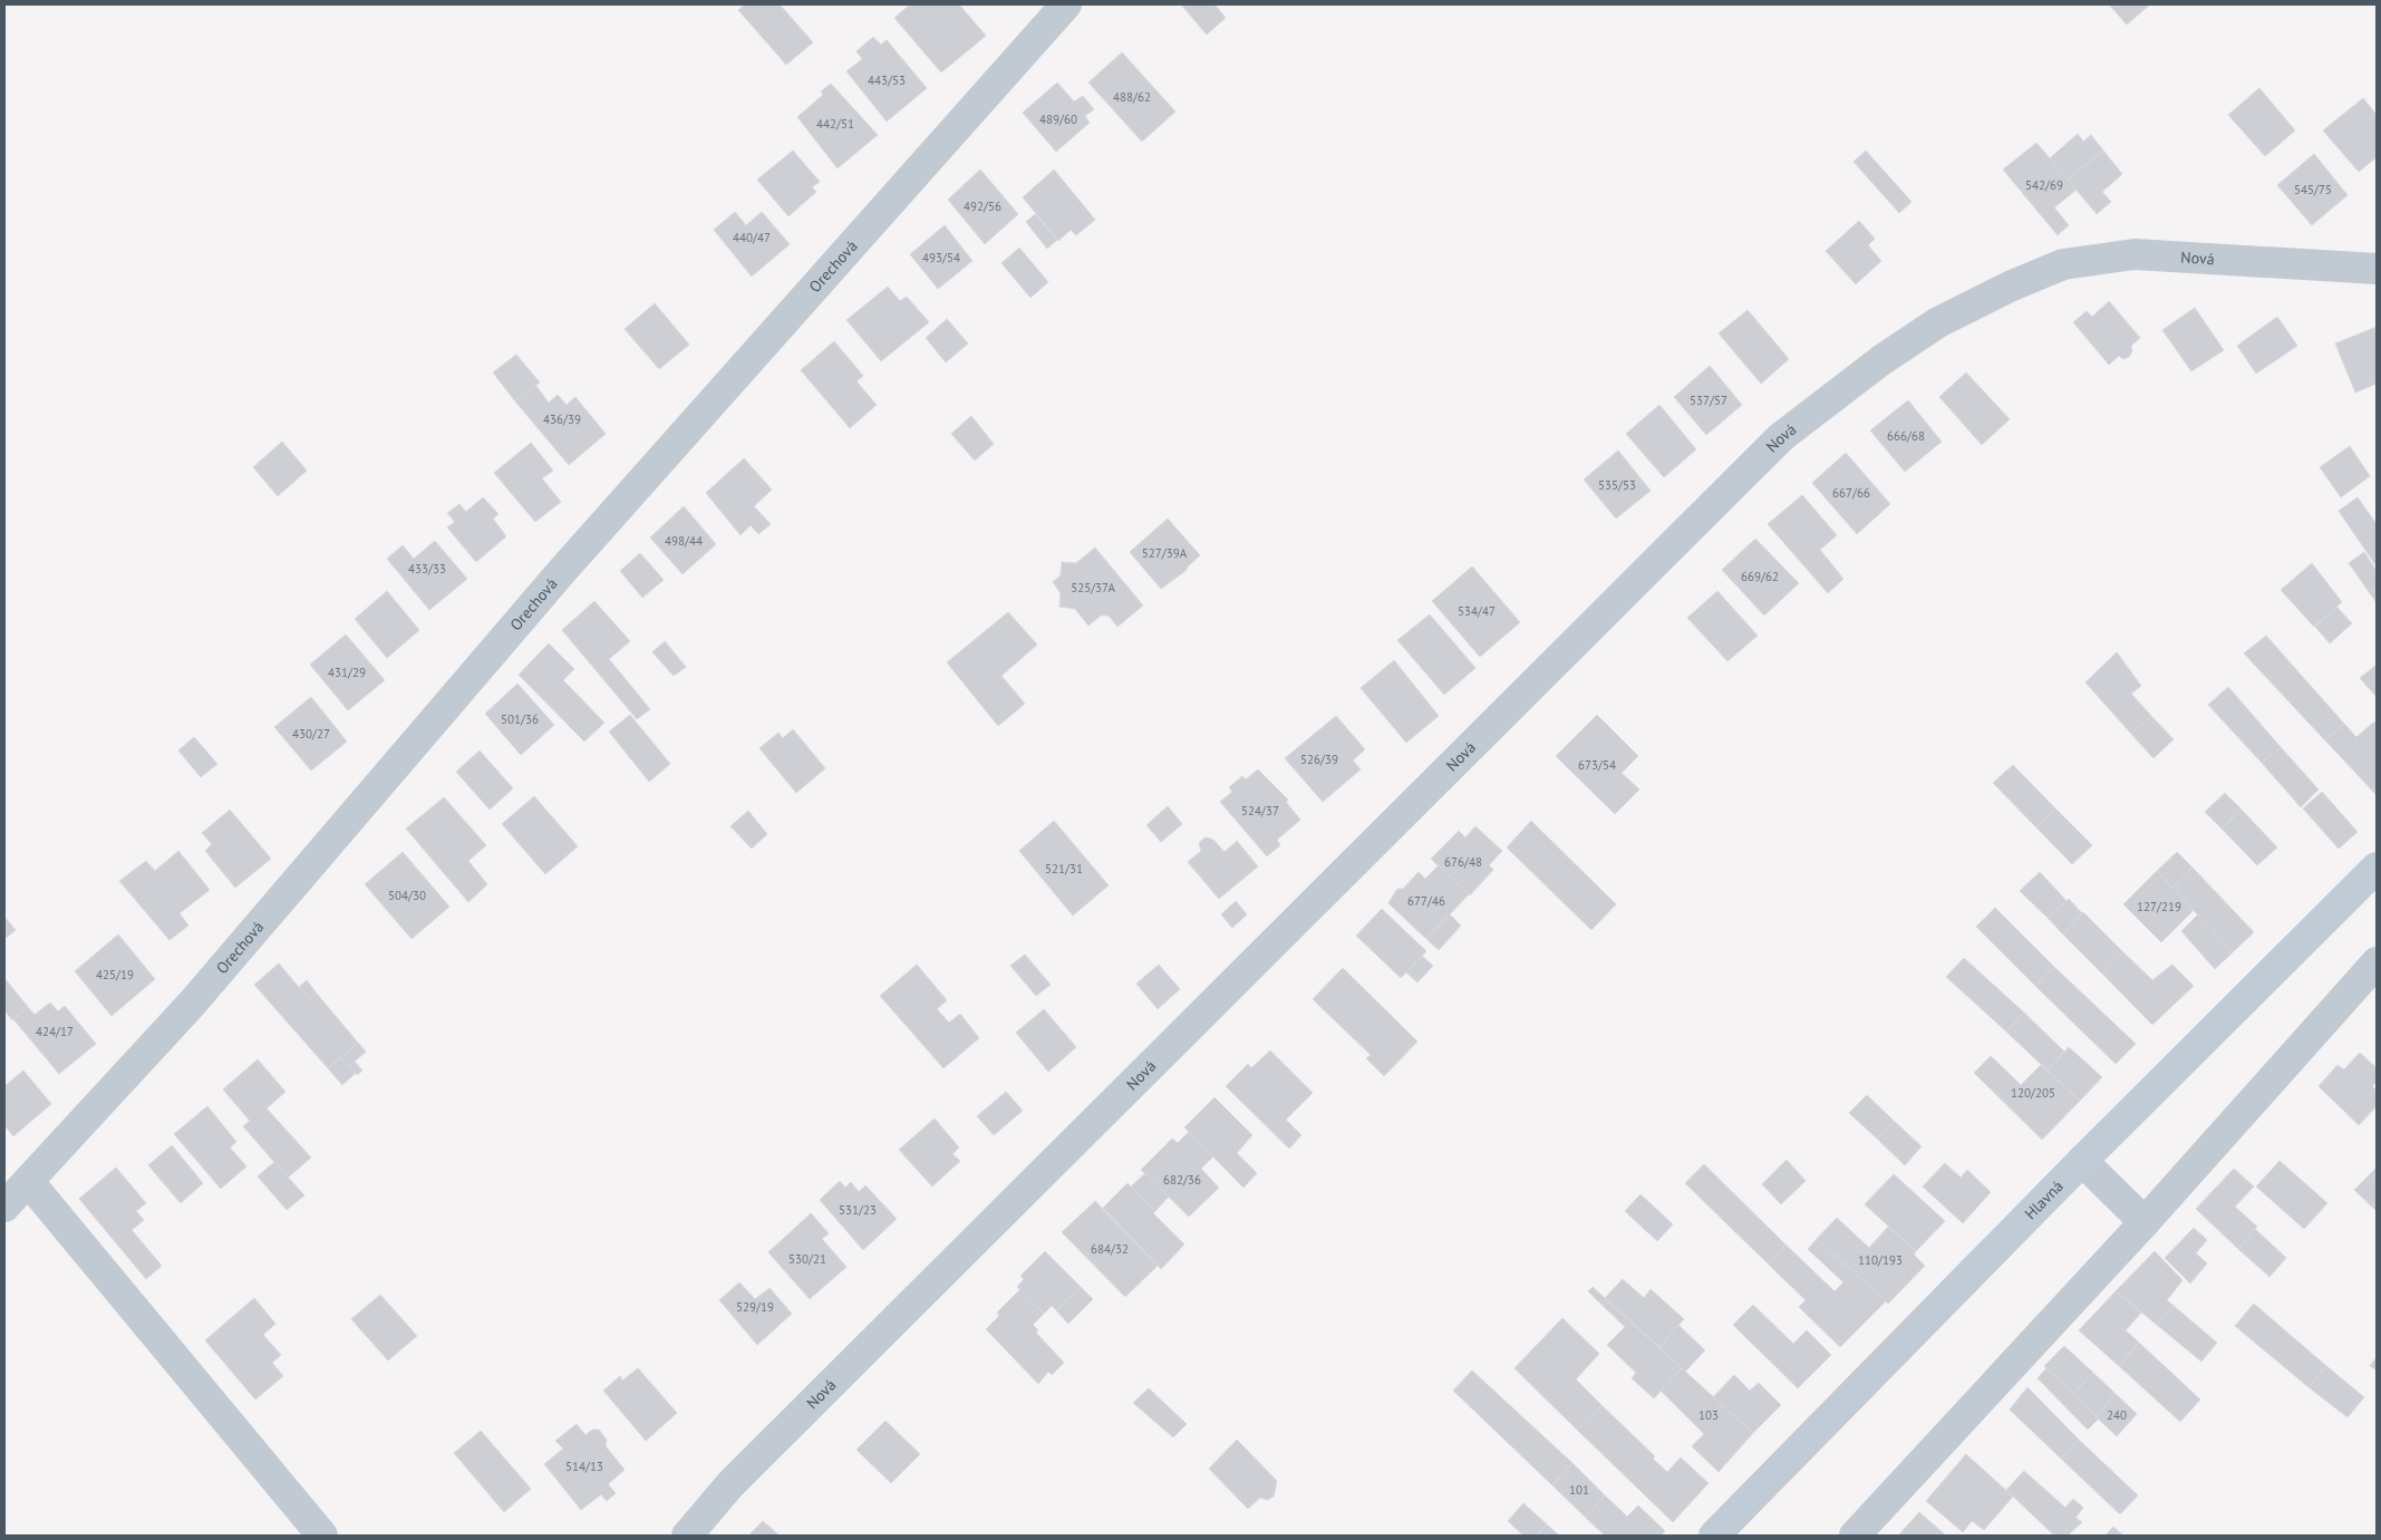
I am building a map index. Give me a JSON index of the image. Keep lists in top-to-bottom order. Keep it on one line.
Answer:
{"streets":{"main road":["Hlavná"],"street":["Nová","Orechová"]},"house_numbers":["443/53","488/62","489/60","442/51","542/69","545/75","492/56","440/47","493/54","537/57","436/39","666/68","535/53","667/66","498/44","527/39A","433/33","669/62","525/37A","534/47","431/29","501/36","430/27","526/39","673/54","524/37","676/48","521/31","504/30","677/46","127/219","425/19","424/17","120/205","682/36","531/23","684/32","530/21","110/193","529/19","103","240","514/13","101"]}
